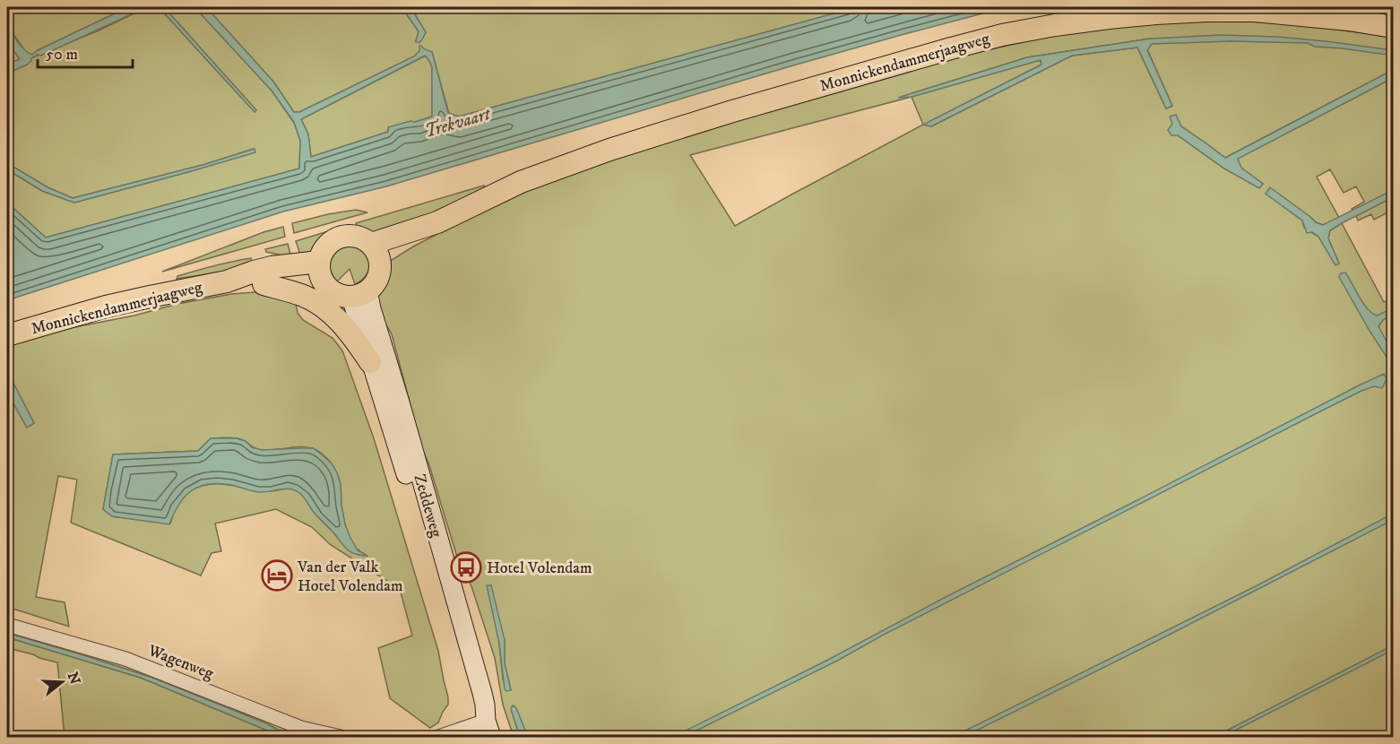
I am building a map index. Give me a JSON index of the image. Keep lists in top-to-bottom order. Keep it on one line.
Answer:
{"streets":{"main road":["Monnickendammerjaagweg","Zeddeweg"],"street":["Wagenweg"]},"crossings":[["Monnickendammerjaagweg","Zeddeweg"]],"water":["Trekvaart"],"places":{"bus stop":["Hotel Volendam"],"hotel":["Van der Valk Hotel Volendam"]},"scale_bar":"50 m","north":"right"}
